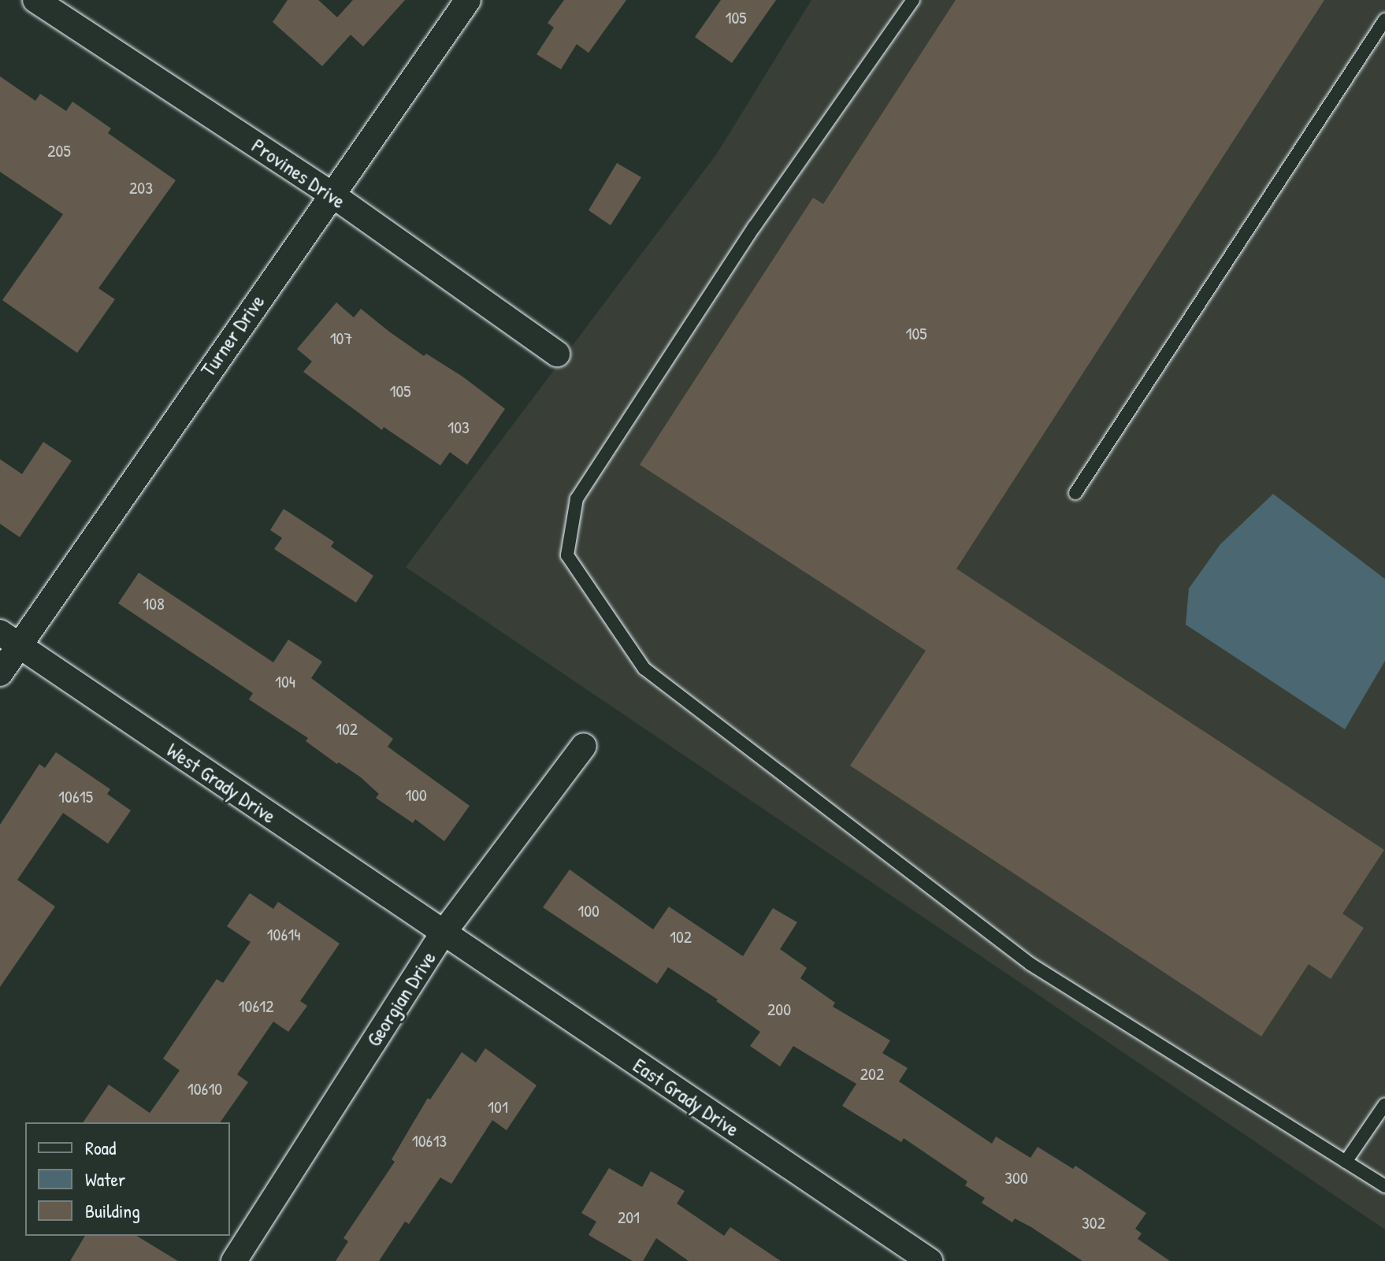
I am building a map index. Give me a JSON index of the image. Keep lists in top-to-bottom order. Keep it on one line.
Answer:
{"streets":{"street":["Provines Drive","Turner Drive","West Grady Drive","Georgian Drive","East Grady Drive"]},"crossings":[["Provines Drive","Turner Drive"],["Turner Drive","West Grady Drive"],["West Grady Drive","Georgian Drive"],["West Grady Drive","East Grady Drive"],["Georgian Drive","East Grady Drive"]],"house_numbers":["105","205","203","105","107","105","103","108","104","102","100","10615","100","10614","102","10612","200","202","10610","101","10613","300","201","302"],"legend":["Road","Water","Building"]}
